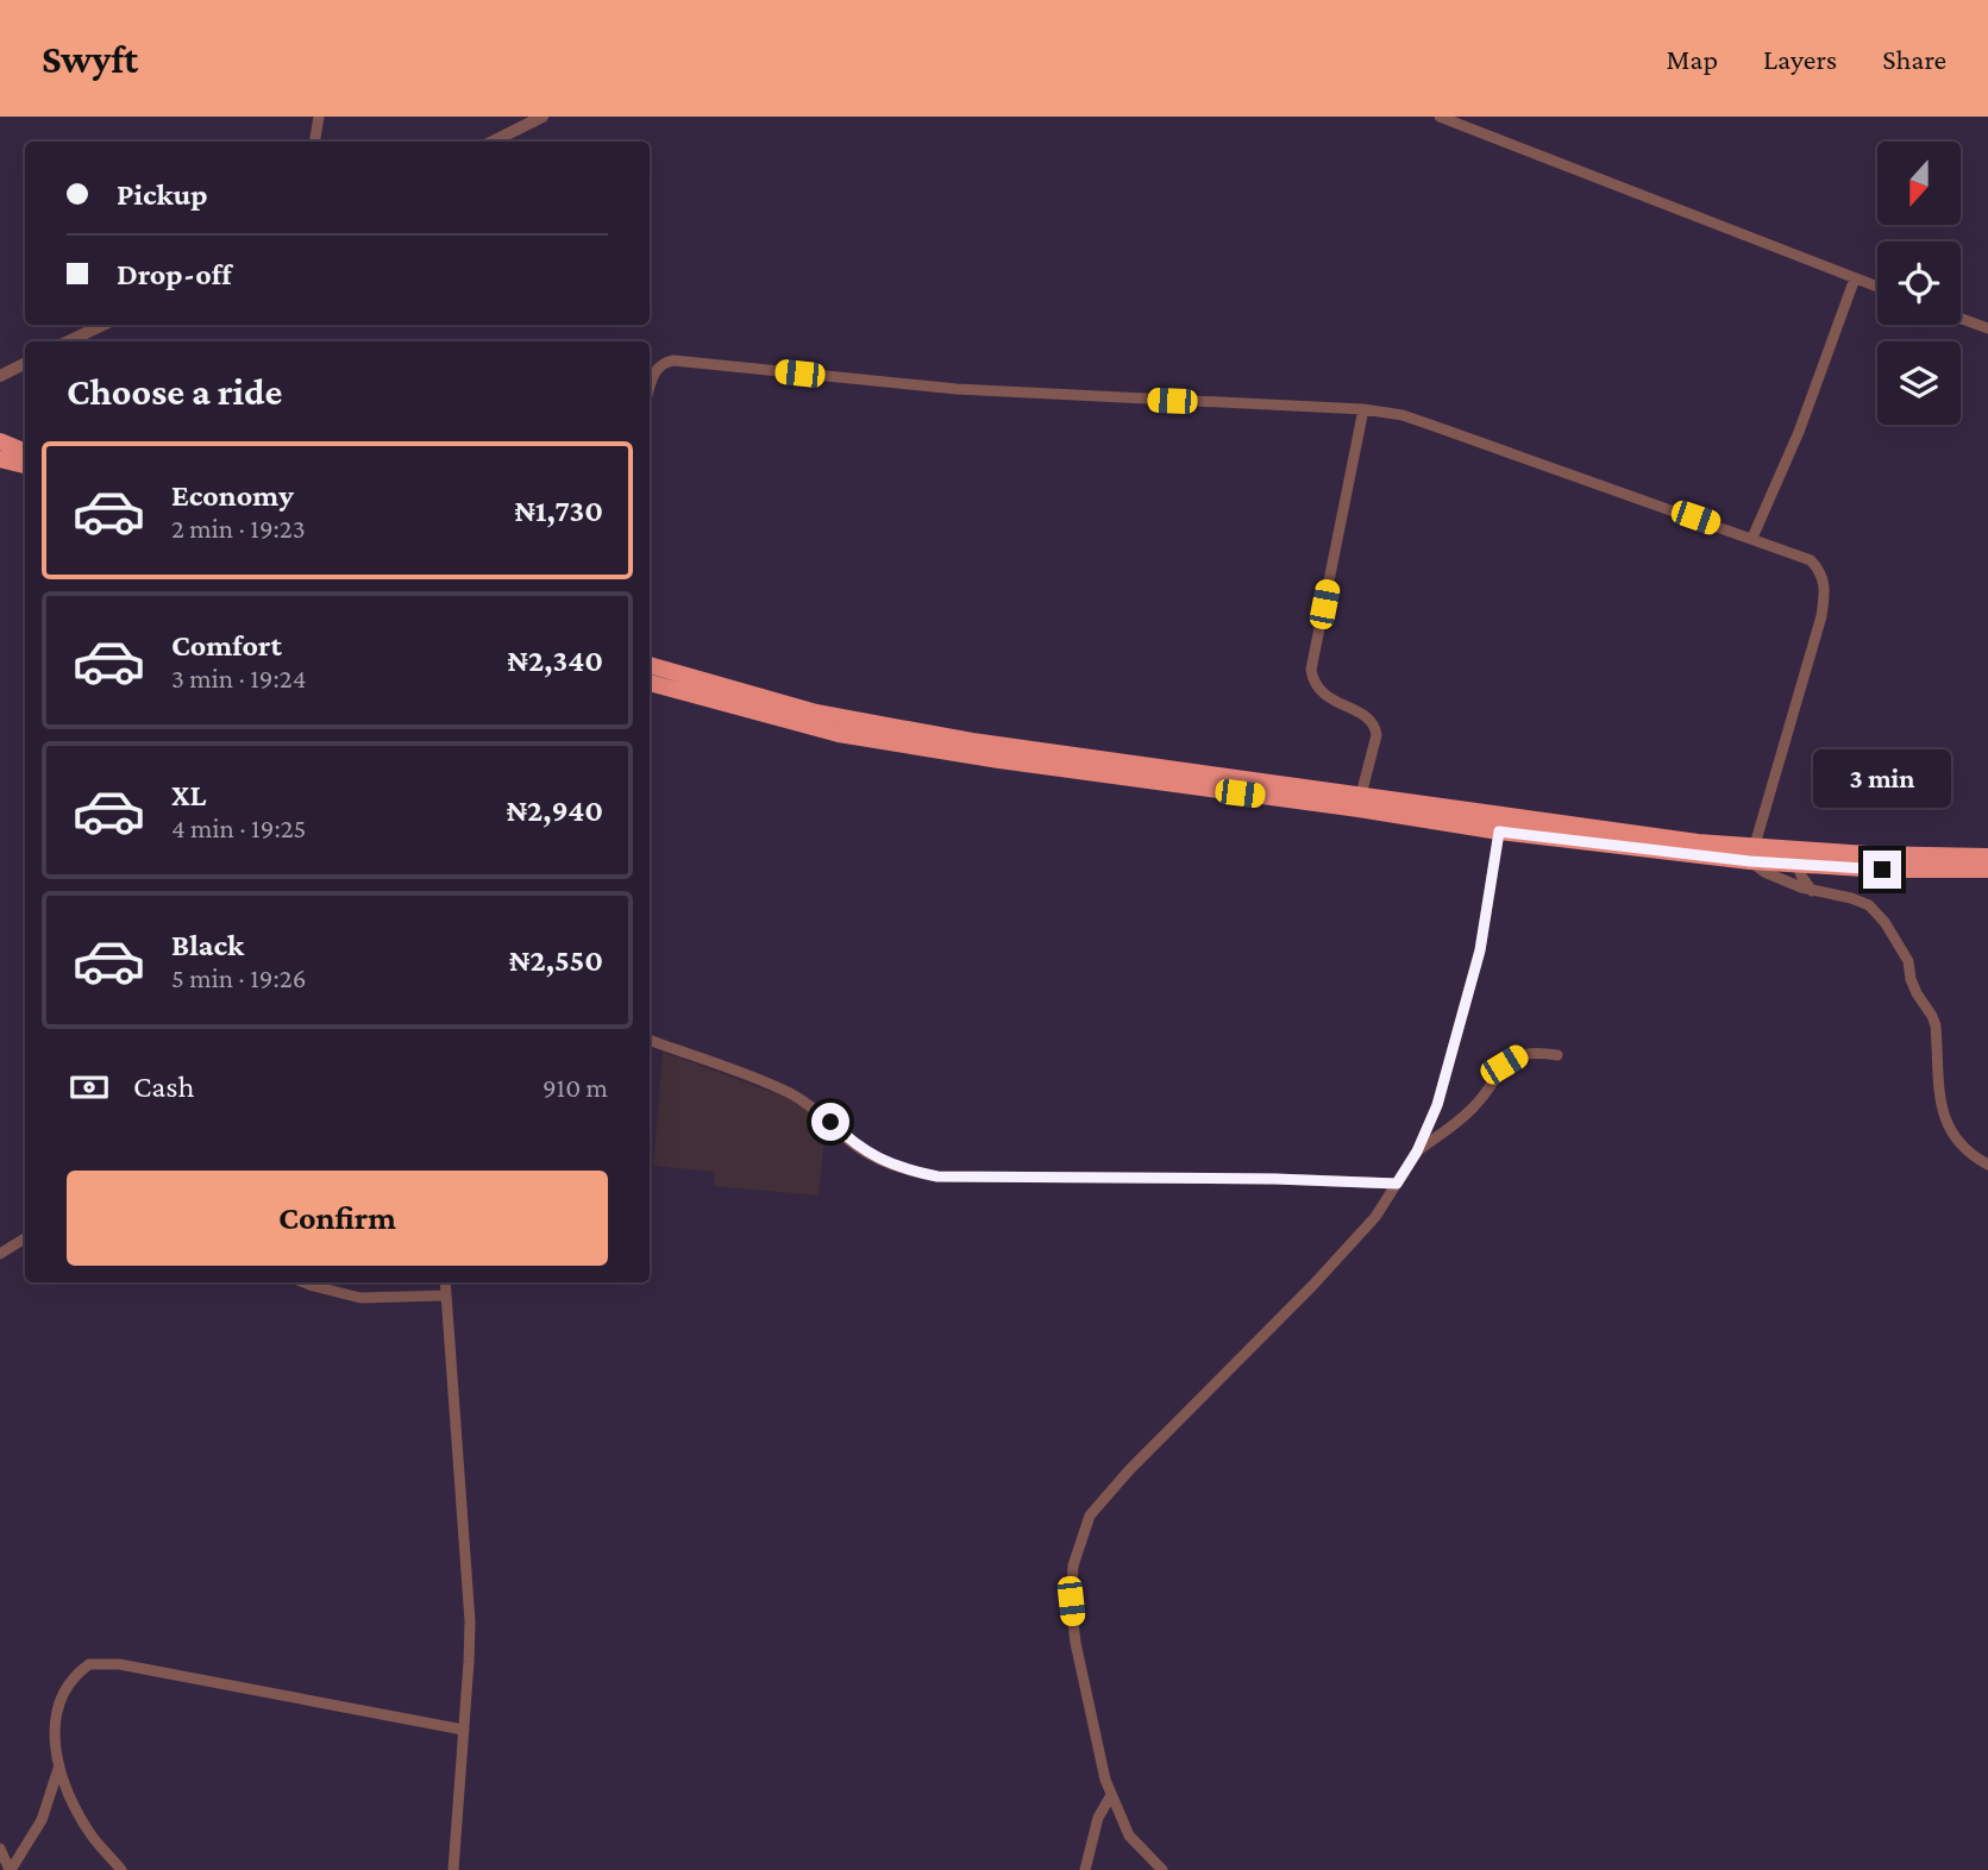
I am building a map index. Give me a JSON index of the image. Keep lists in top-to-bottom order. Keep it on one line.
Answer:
{"north":"bottom","page":{"header":"Swyft","nav":["Map","Layers","Share"],"banner":["Pickup","Drop-off"],"heading":"Choose a ride","list":[{"name":"Economy","note":"2 min · 19:23","value":"₦1,730"},{"name":"Comfort","note":"3 min · 19:24","value":"₦2,340"},{"name":"XL","note":"4 min · 19:25","value":"₦2,940"},{"name":"Black","note":"5 min · 19:26","value":"₦2,550"}],"bubble":"3 min","pay":["Cash","910 m"],"buttons":"Confirm"}}
